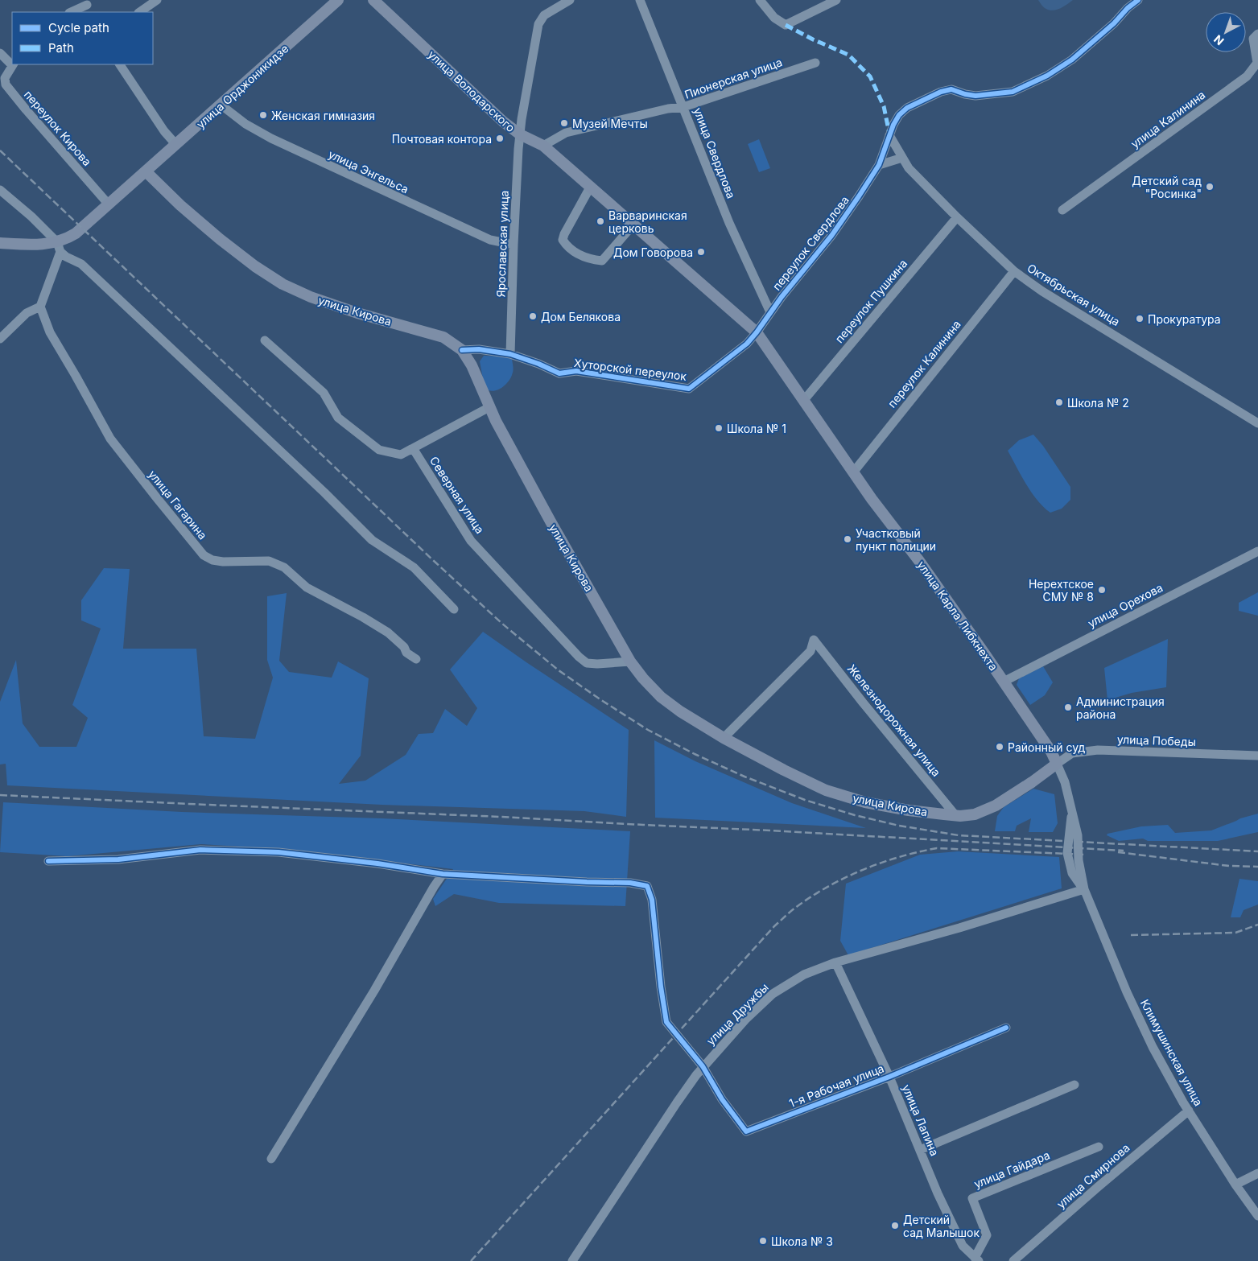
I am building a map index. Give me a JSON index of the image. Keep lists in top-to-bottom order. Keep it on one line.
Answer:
{"streets":{"main road":["улица Орджоникидзе","улица Володарского","улица Кирова","улица Карла Либкнехта"],"street":["Пионерская улица","улица Калинина","переулок Кирова","улица Свердлова","улица Энгельса","переулок Свердлова","Ярославская улица","Октябрьская улица","переулок Пушкина","переулок Калинина","Хуторской переулок","Северная улица","улица Гагарина","улица Орехова","Железнодорожная улица","улица Победы","улица Дружбы","Климушинская улица","1-я Рабочая улица","улица Лапина","улица Гайдара","улица Смирнова"]},"crossings":[["Пионерская улица","улица Володарского"],["Пионерская улица","улица Свердлова"],["улица Орджоникидзе","переулок Кирова"],["улица Орджоникидзе","улица Энгельса"],["улица Орджоникидзе","улица Кирова"],["улица Володарского","переулок Свердлова"],["улица Володарского","Ярославская улица"],["улица Володарского","Хуторской переулок"],["улица Володарского","улица Карла Либкнехта"],["улица Свердлова","переулок Свердлова"],["улица Энгельса","Ярославская улица"],["переулок Свердлова","Октябрьская улица"],["переулок Свердлова","Хуторской переулок"],["переулок Свердлова","улица Карла Либкнехта"],["Ярославская улица","Хуторской переулок"],["Октябрьская улица","переулок Пушкина"],["Октябрьская улица","переулок Калинина"],["переулок Пушкина","улица Карла Либкнехта"],["улица Кирова","Хуторской переулок"],["улица Кирова","Северная улица"],["улица Кирова","улица Карла Либкнехта"],["улица Кирова","Железнодорожная улица"],["улица Кирова","улица Победы"],["улица Кирова","Климушинская улица"],["переулок Калинина","улица Карла Либкнехта"],["Хуторской переулок","улица Карла Либкнехта"],["улица Орехова","улица Карла Либкнехта"],["улица Карла Либкнехта","улица Победы"],["улица Карла Либкнехта","Климушинская улица"],["улица Победы","Климушинская улица"],["улица Дружбы","Климушинская улица"],["улица Дружбы","1-я Рабочая улица"],["улица Дружбы","улица Лапина"],["Климушинская улица","улица Смирнова"],["1-я Рабочая улица","улица Лапина"],["улица Лапина","улица Гайдара"]],"places":["Женская гимназия","Музей Мечты","Почтовая контора","Детский сад \"Росинка\"","Варваринская церковь","Дом Говорова","Дом Белякова","Прокуратура","Школа № 2","Школа № 1","Участковый пункт полиции","Нерехтское СМУ № 8","Администрация района","Районный суд","Детский сад Малышок","Школа № 3"],"legend":["Cycle path","Path"],"north":"bottom left"}
